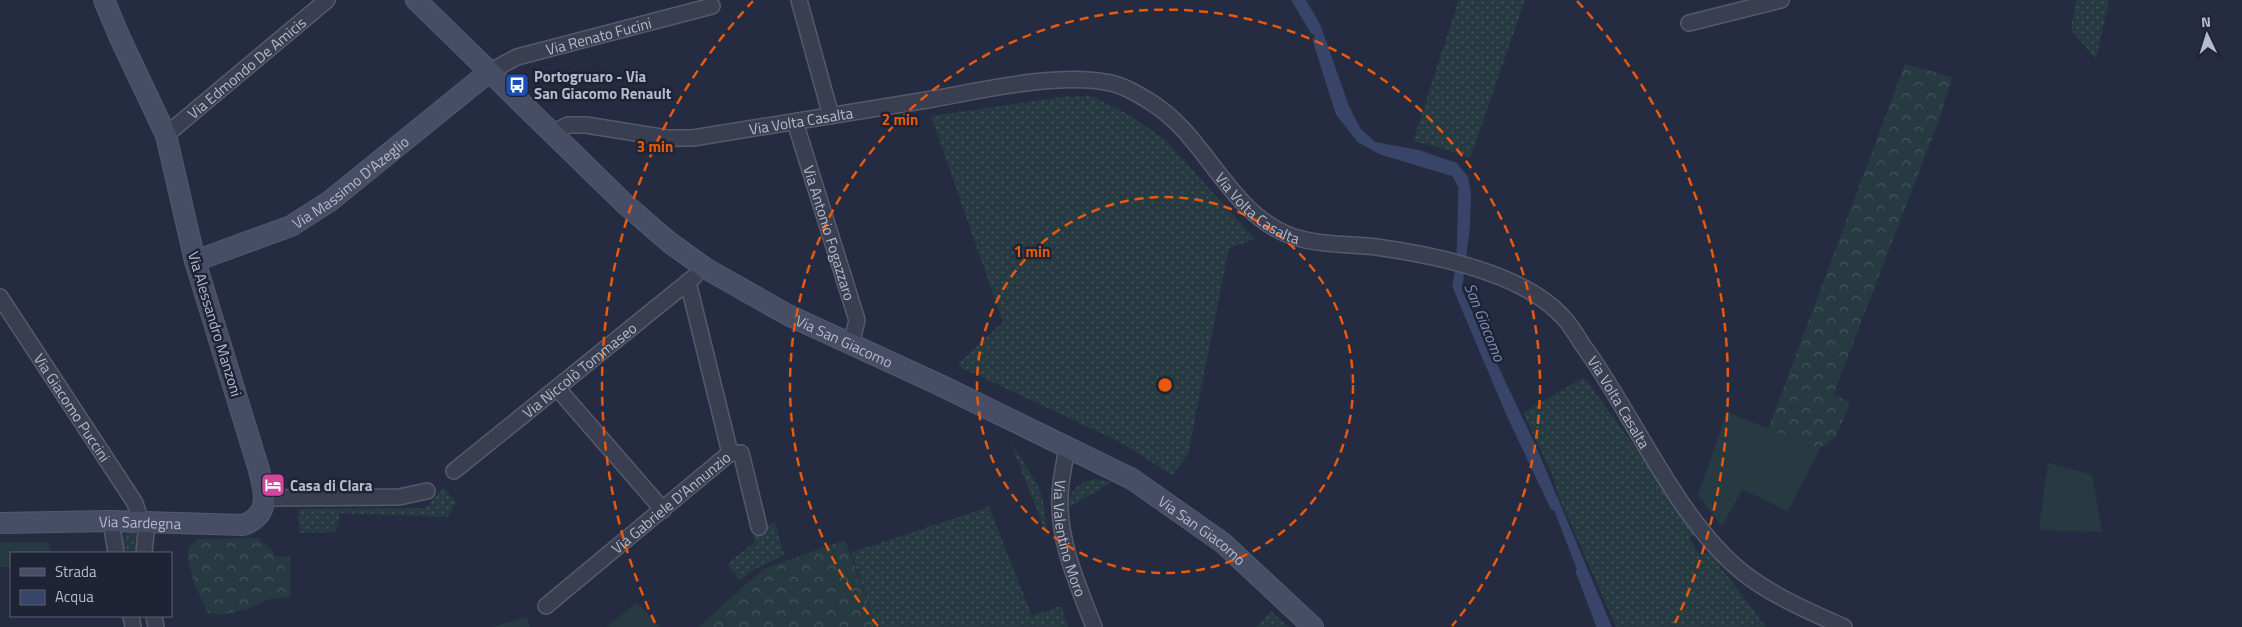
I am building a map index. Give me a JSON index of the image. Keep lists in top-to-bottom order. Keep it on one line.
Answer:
{"streets":{"street":["Via Renato Fucini","Via Edmondo De Amicis","Via Volta Casalta","Via Massimo D'Azeglio","Via Antonio Fogazzaro","Via Alessandro Manzoni","Via San Giacomo","Via Niccolò Tommaseo","Via Giacomo Puccini","Via Gabriele D'Annunzio","Via Sardegna","Via Valentino Moro"]},"crossings":[["Via Renato Fucini","Via Massimo D'Azeglio"],["Via Renato Fucini","Via San Giacomo"],["Via Edmondo De Amicis","Via Alessandro Manzoni"],["Via Volta Casalta","Via Antonio Fogazzaro"],["Via Volta Casalta","Via San Giacomo"],["Via Massimo D'Azeglio","Via Alessandro Manzoni"],["Via Massimo D'Azeglio","Via San Giacomo"],["Via Antonio Fogazzaro","Via San Giacomo"],["Via Alessandro Manzoni","Via Sardegna"],["Via San Giacomo","Via Niccolò Tommaseo"],["Via San Giacomo","Via Valentino Moro"],["Via Niccolò Tommaseo","Via Gabriele D'Annunzio"],["Via Giacomo Puccini","Via Sardegna"]],"water":["San Giacomo"],"places":{"bus stop":["Portogruaro - Via San Giacomo Renault"],"hotel":["Casa di Clara"]},"legend":["Strada","Acqua"],"north":"top","rings":["2 min","3 min","1 min"]}
